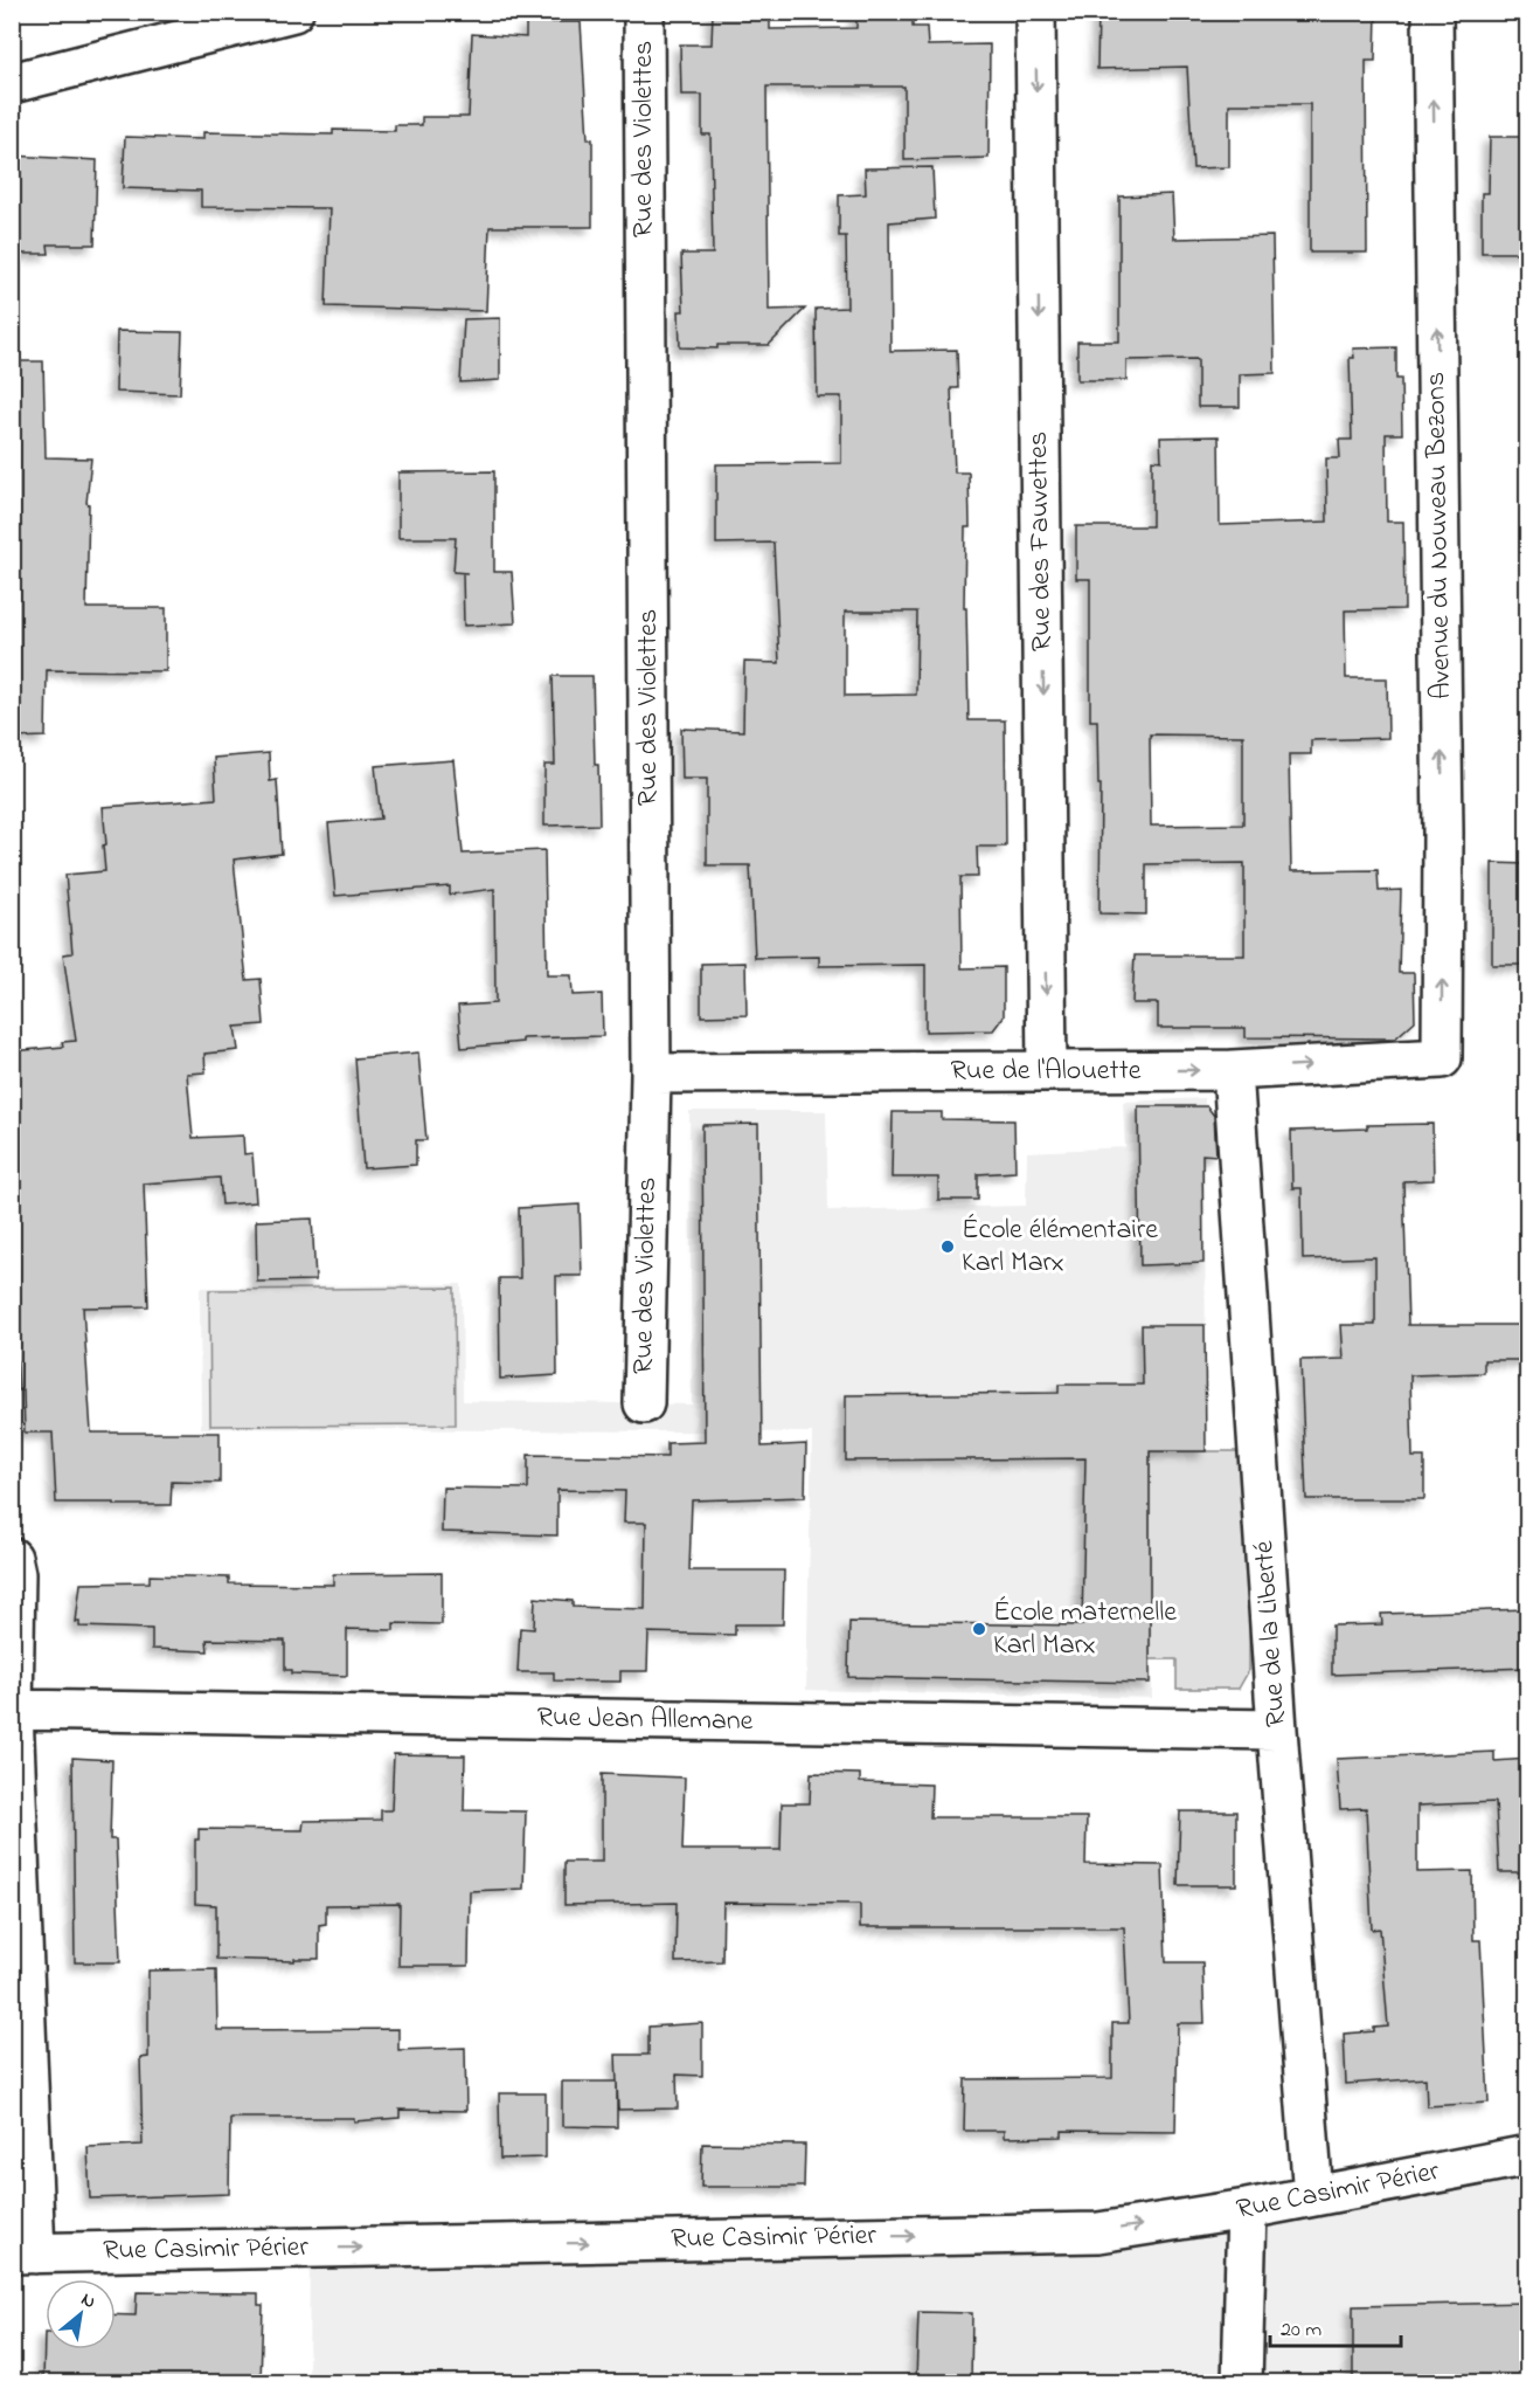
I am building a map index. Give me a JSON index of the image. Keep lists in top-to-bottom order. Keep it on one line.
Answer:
{"streets":{"street":["Rue des Violettes","Avenue du Nouveau Bezons","Rue des Fauvettes","Rue de l'Alouette","Rue de la Liberté","Rue Jean Allemane","Rue Casimir Périer"]},"crossings":[["Rue des Violettes","Rue de l'Alouette"],["Avenue du Nouveau Bezons","Rue de l'Alouette"],["Rue des Fauvettes","Rue de l'Alouette"],["Rue de l'Alouette","Rue de la Liberté"],["Rue de la Liberté","Rue Jean Allemane"],["Rue de la Liberté","Rue Casimir Périer"]],"one_way":["Avenue du Nouveau Bezons","Rue des Fauvettes","Rue de l'Alouette","Rue Casimir Périer"],"places":["École élémentaire Karl Marx","École maternelle Karl Marx"],"scale_bar":"20 m","north":"top right"}
